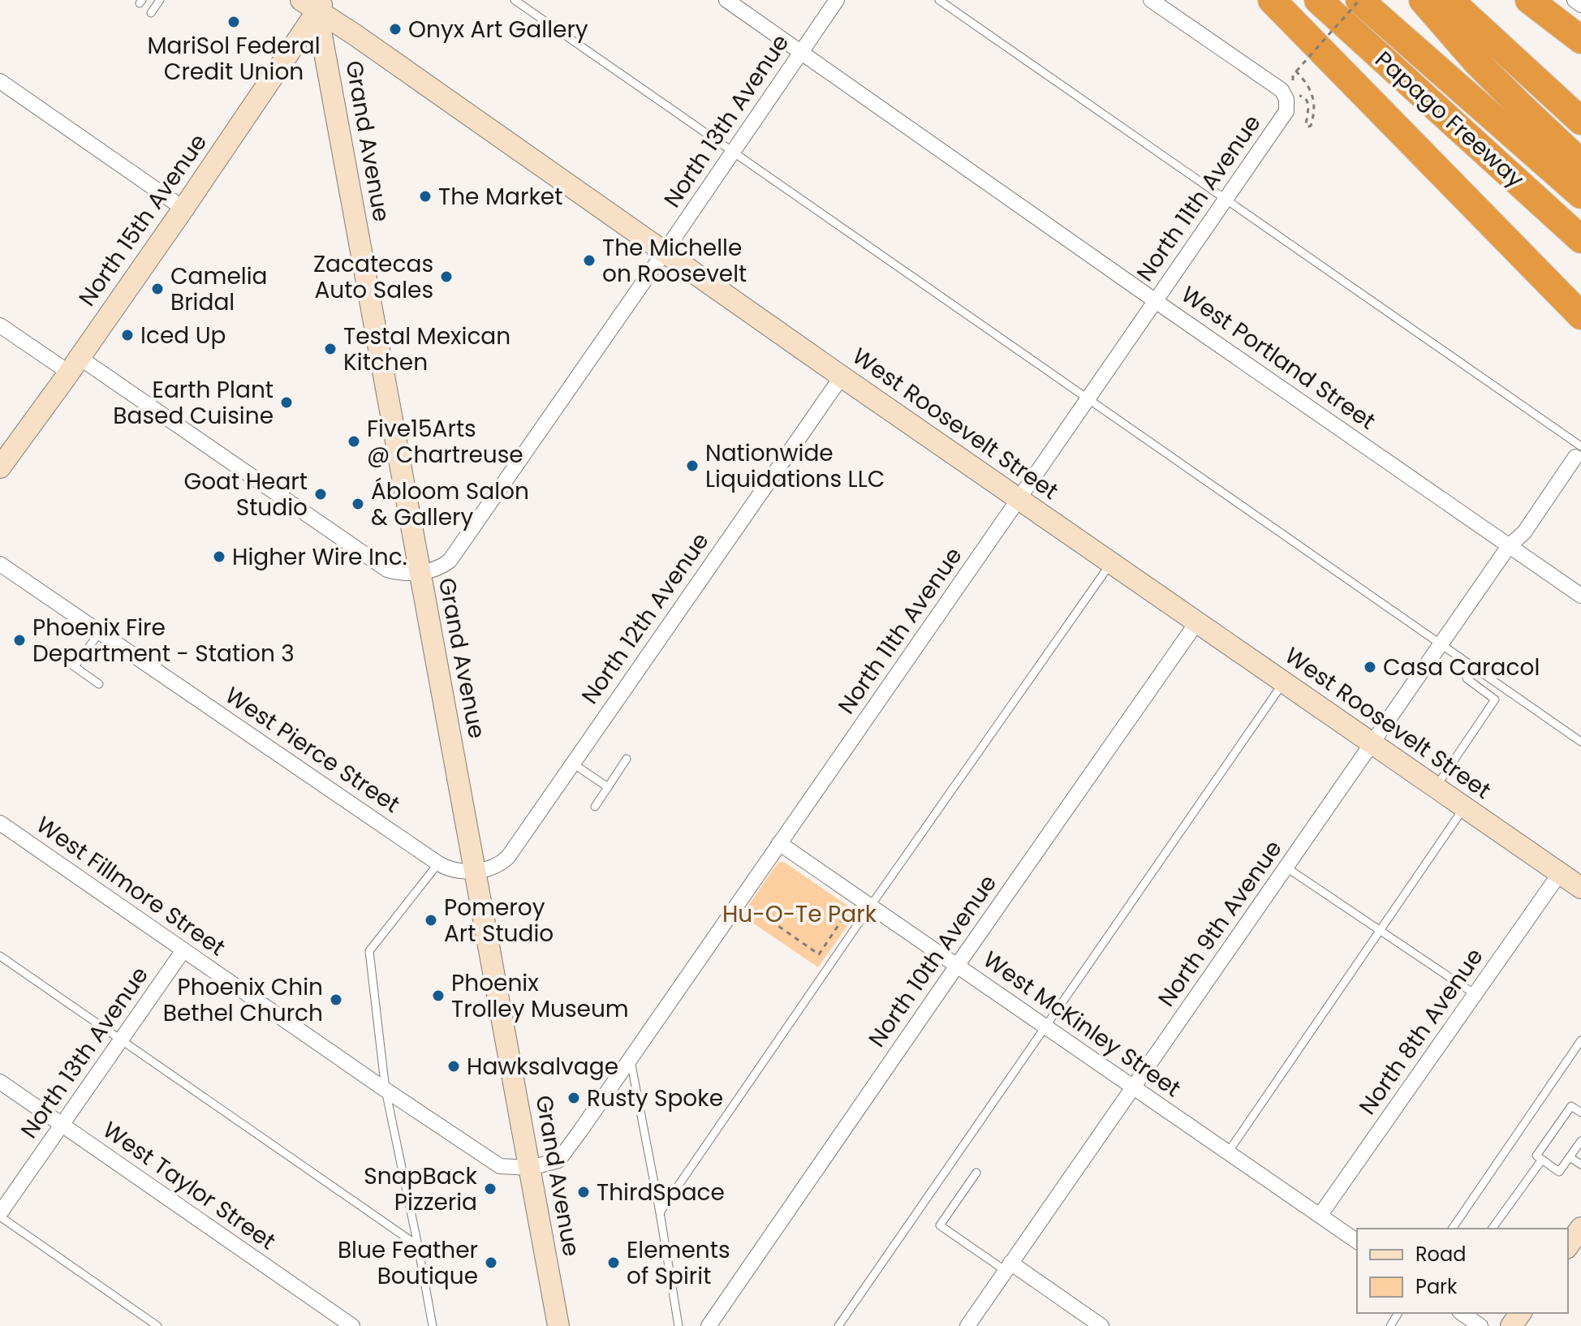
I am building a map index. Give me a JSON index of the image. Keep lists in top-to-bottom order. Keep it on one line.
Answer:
{"streets":{"highway":["Papago Freeway"],"street":["North 13th Avenue","Grand Avenue","North 11th Avenue","North 15th Avenue","West Portland Street","West Roosevelt Street","North 12th Avenue","West Pierce Street","West Fillmore Street","North 9th Avenue","North 10th Avenue","West McKinley Street","North 8th Avenue","West Taylor Street"]},"crossings":[["North 13th Avenue","Grand Avenue"],["North 13th Avenue","West Portland Street"],["North 13th Avenue","West Roosevelt Street"],["North 13th Avenue","West Fillmore Street"],["North 13th Avenue","West Taylor Street"],["Grand Avenue","North 11th Avenue"],["Grand Avenue","North 15th Avenue"],["Grand Avenue","West Roosevelt Street"],["Grand Avenue","North 12th Avenue"],["Grand Avenue","West Pierce Street"],["Grand Avenue","West Fillmore Street"],["North 11th Avenue","West Portland Street"],["North 11th Avenue","West Roosevelt Street"],["North 11th Avenue","West Fillmore Street"],["North 11th Avenue","West McKinley Street"],["North 15th Avenue","West Roosevelt Street"],["West Portland Street","North 9th Avenue"],["West Roosevelt Street","North 12th Avenue"],["West Roosevelt Street","North 9th Avenue"],["West Roosevelt Street","North 10th Avenue"],["West Roosevelt Street","North 8th Avenue"],["North 12th Avenue","West Pierce Street"],["North 9th Avenue","West McKinley Street"],["North 10th Avenue","West McKinley Street"],["West McKinley Street","North 8th Avenue"]],"parks":["Hu-O-Te Park"],"places":["MariSol Federal Credit Union","Onyx Art Gallery","The Market","The Michelle on Roosevelt","Zacatecas Auto Sales","Camelia Bridal","Iced Up","Testal Mexican Kitchen","Earth Plant Based Cuisine","Five15Arts @ Chartreuse","Nationwide Liquidations LLC","Goat Heart Studio","Ábloom Salon & Gallery","Higher Wire Inc.","Phoenix Fire Department - Station 3","Casa Caracol","Pomeroy Art Studio","Phoenix Trolley Museum","Phoenix Chin Bethel Church","Hawksalvage","Rusty Spoke","SnapBack Pizzeria","ThirdSpace","Blue Feather Boutique","Elements of Spirit"],"legend":["Road","Park"]}
